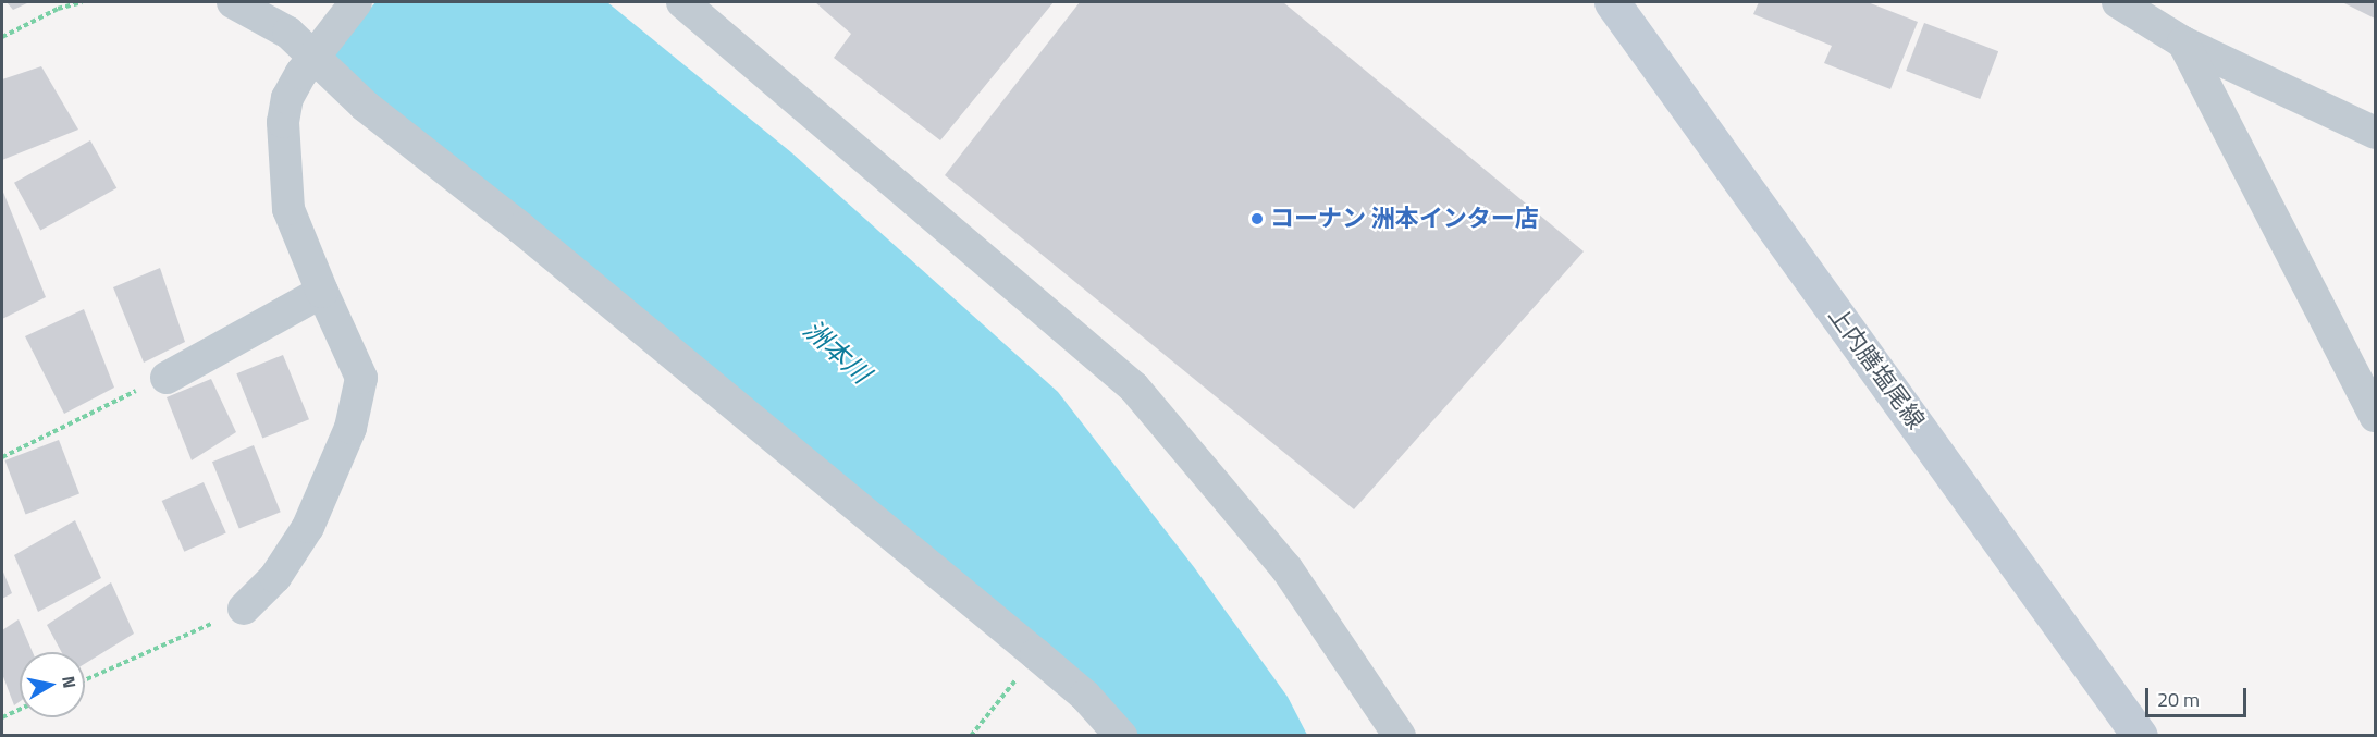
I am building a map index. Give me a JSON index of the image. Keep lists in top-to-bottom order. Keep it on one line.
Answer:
{"streets":{"main road":["上内膳塩尾線"]},"water":["洲本川"],"places":["コーナン 洲本インター店"],"scale_bar":"20 m","north":"right"}
